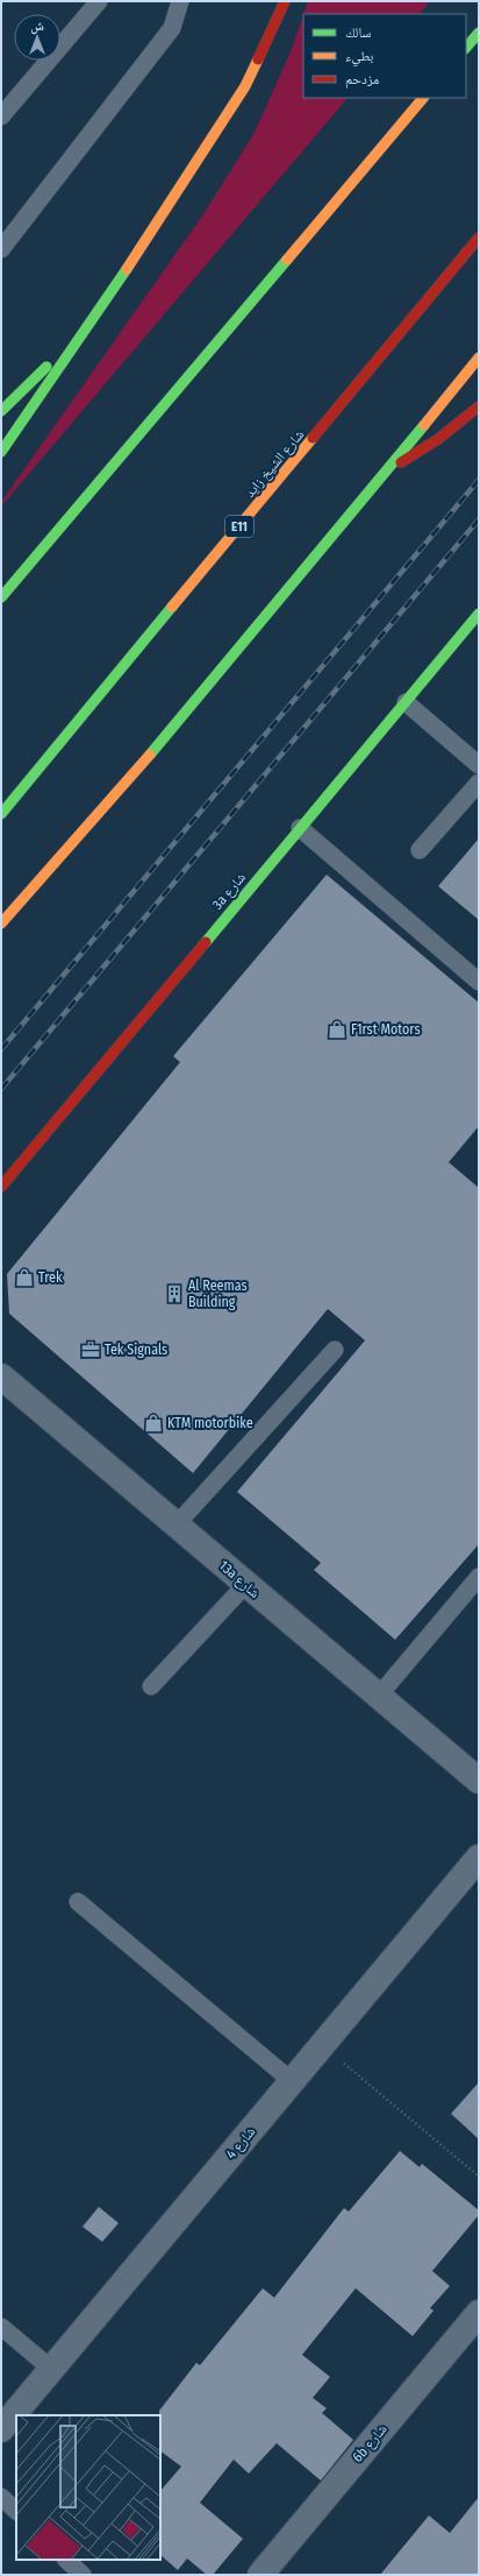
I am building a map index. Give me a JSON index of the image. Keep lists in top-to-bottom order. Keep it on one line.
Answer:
{"streets":{"main road":["شارع الشيخ زايد","E11","3a شارع"],"street":["13a شارع","شارع 4","6b شارع"]},"places":{"shop":["F1rst Motors","Trek","KTM motorbike"],"building":["Al Reemas Building"],"office":["Tek Signals"]},"legend":["سالك","بطيء","مزدحم"],"north":"top"}
